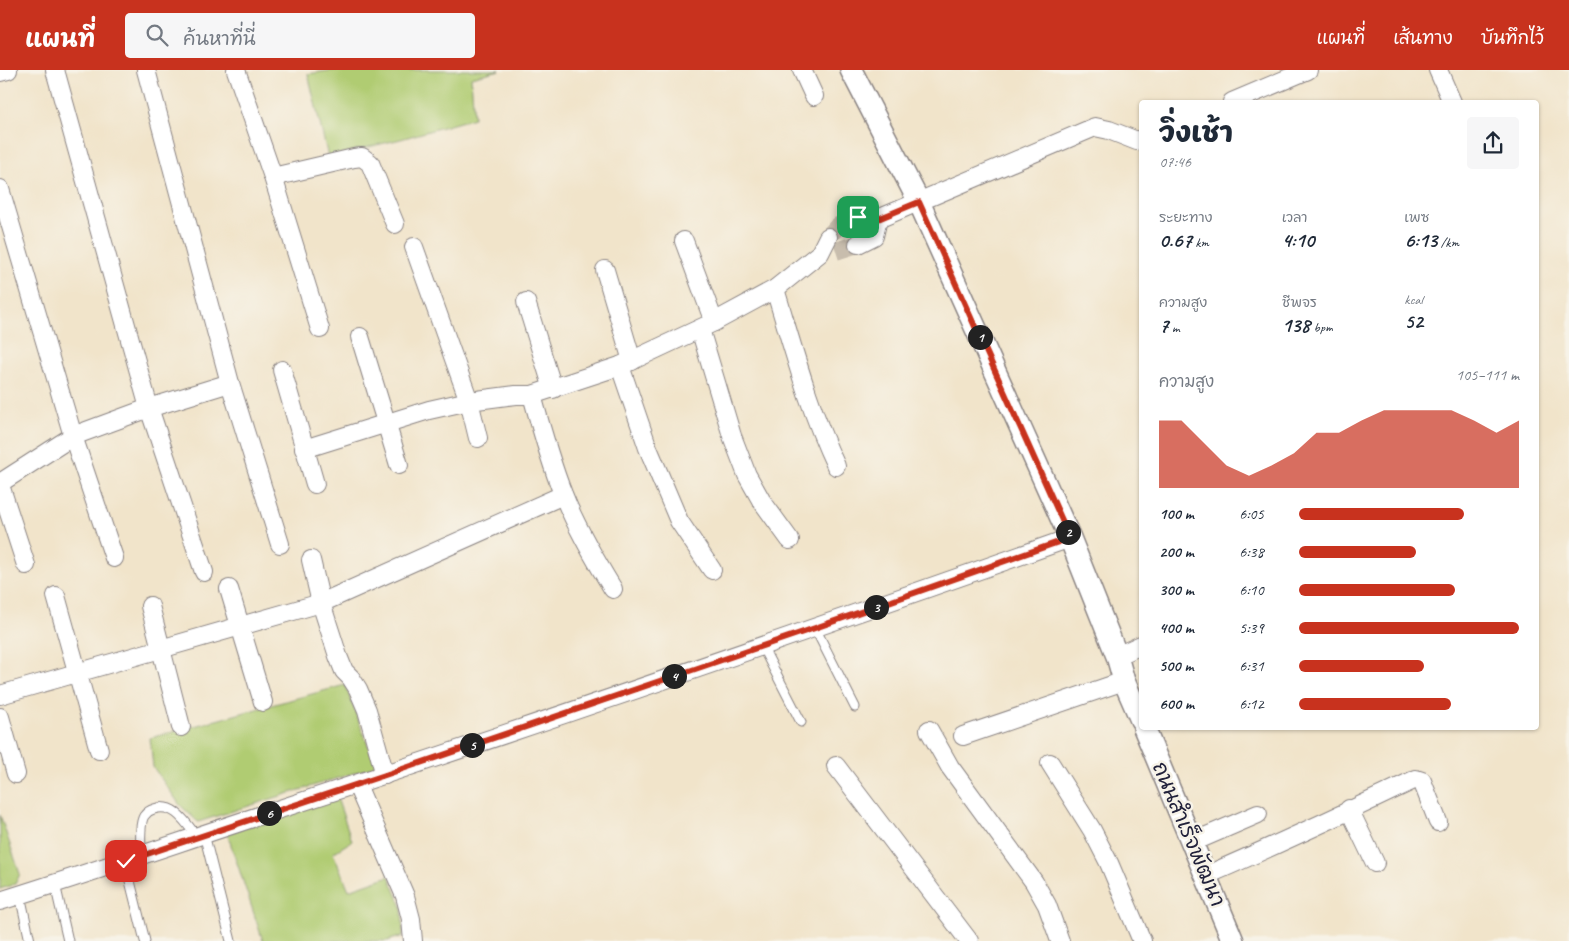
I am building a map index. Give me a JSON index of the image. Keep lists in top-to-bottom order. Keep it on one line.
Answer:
{"streets":{"street":["ถนนสำเร็จพัฒนา"]},"page":{"header":"แผนที่","search":"ค้นหาที่นี่","nav":["แผนที่","เส้นทาง","บันทึกไว้"],"heading":["วิ่งเช้า","07:46"],"stats":[["ระยะทาง","0.67 km"],["เวลา","4:10"],["เพซ","6:13 /km"],["ความสูง","7 m"],["ชีพจร","138 bpm"],["kcal","52"]],"pins":["1","2","3","4","5","6"],"chart":["ความสูง","105–111 m"],"list":[{"name":"100 m","note":"6:05"},{"name":"200 m","note":"6:38"},{"name":"300 m","note":"6:10"},{"name":"400 m","note":"5:39"},{"name":"500 m","note":"6:31"},{"name":"600 m","note":"6:12"}]}}
